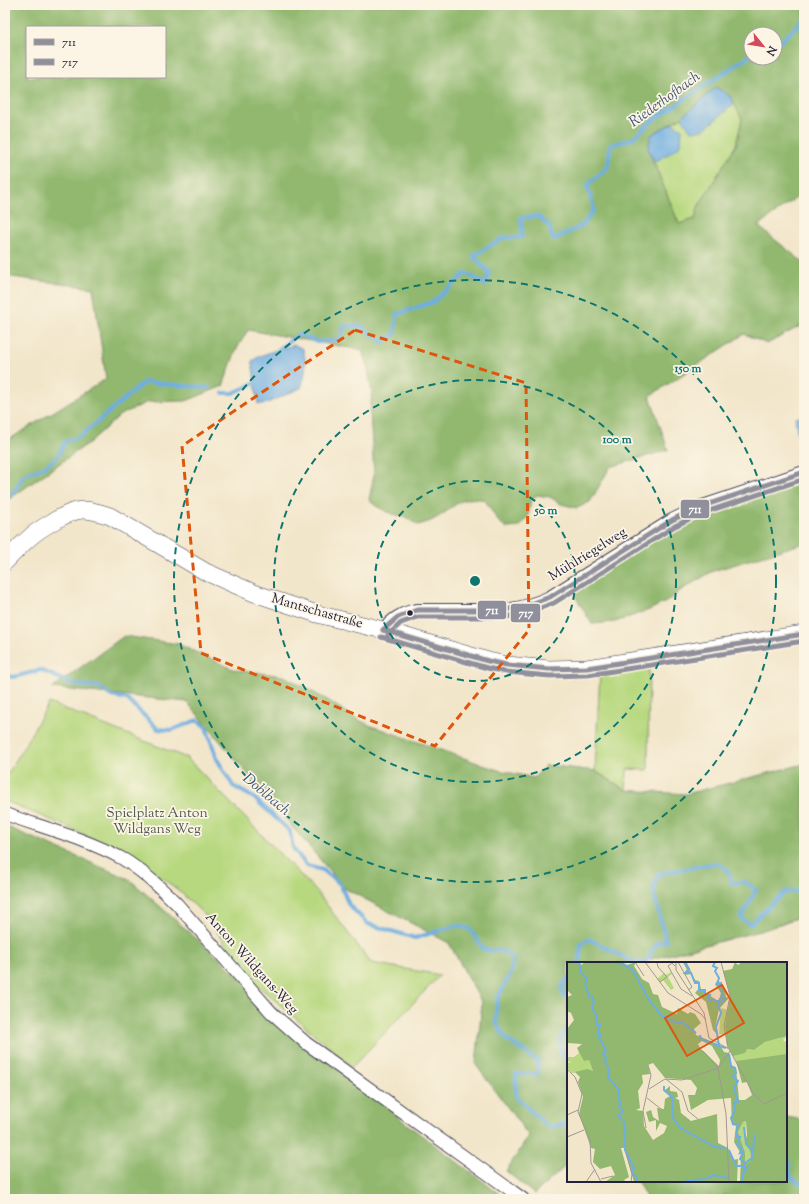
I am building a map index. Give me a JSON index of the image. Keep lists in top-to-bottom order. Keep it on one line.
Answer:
{"streets":{"street":["Mühlriegelweg","Mantschastraße","Anton Wildgans-Weg"]},"crossings":[["Mühlriegelweg","Mantschastraße"]],"water":["Riederhofbach","Doblbach"],"parks":["Spielplatz Anton Wildgans Weg"],"lines":["transit line 711","transit line 717"],"legend":["711","717"],"north":"bottom right","rings":["150 m","100 m","50 m"]}
